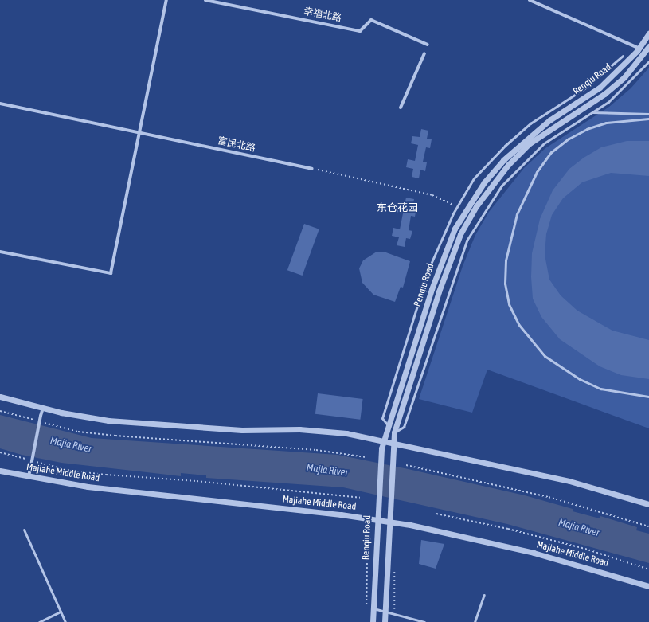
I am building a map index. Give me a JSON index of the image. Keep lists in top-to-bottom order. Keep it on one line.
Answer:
{"streets":{"street":["幸福北路","Renqiu Road","富民北路","Majiahe Middle Road"]},"crossings":[["Renqiu Road","Majiahe Middle Road"]],"districts":["东仓花园"],"water":["Majia River"]}
